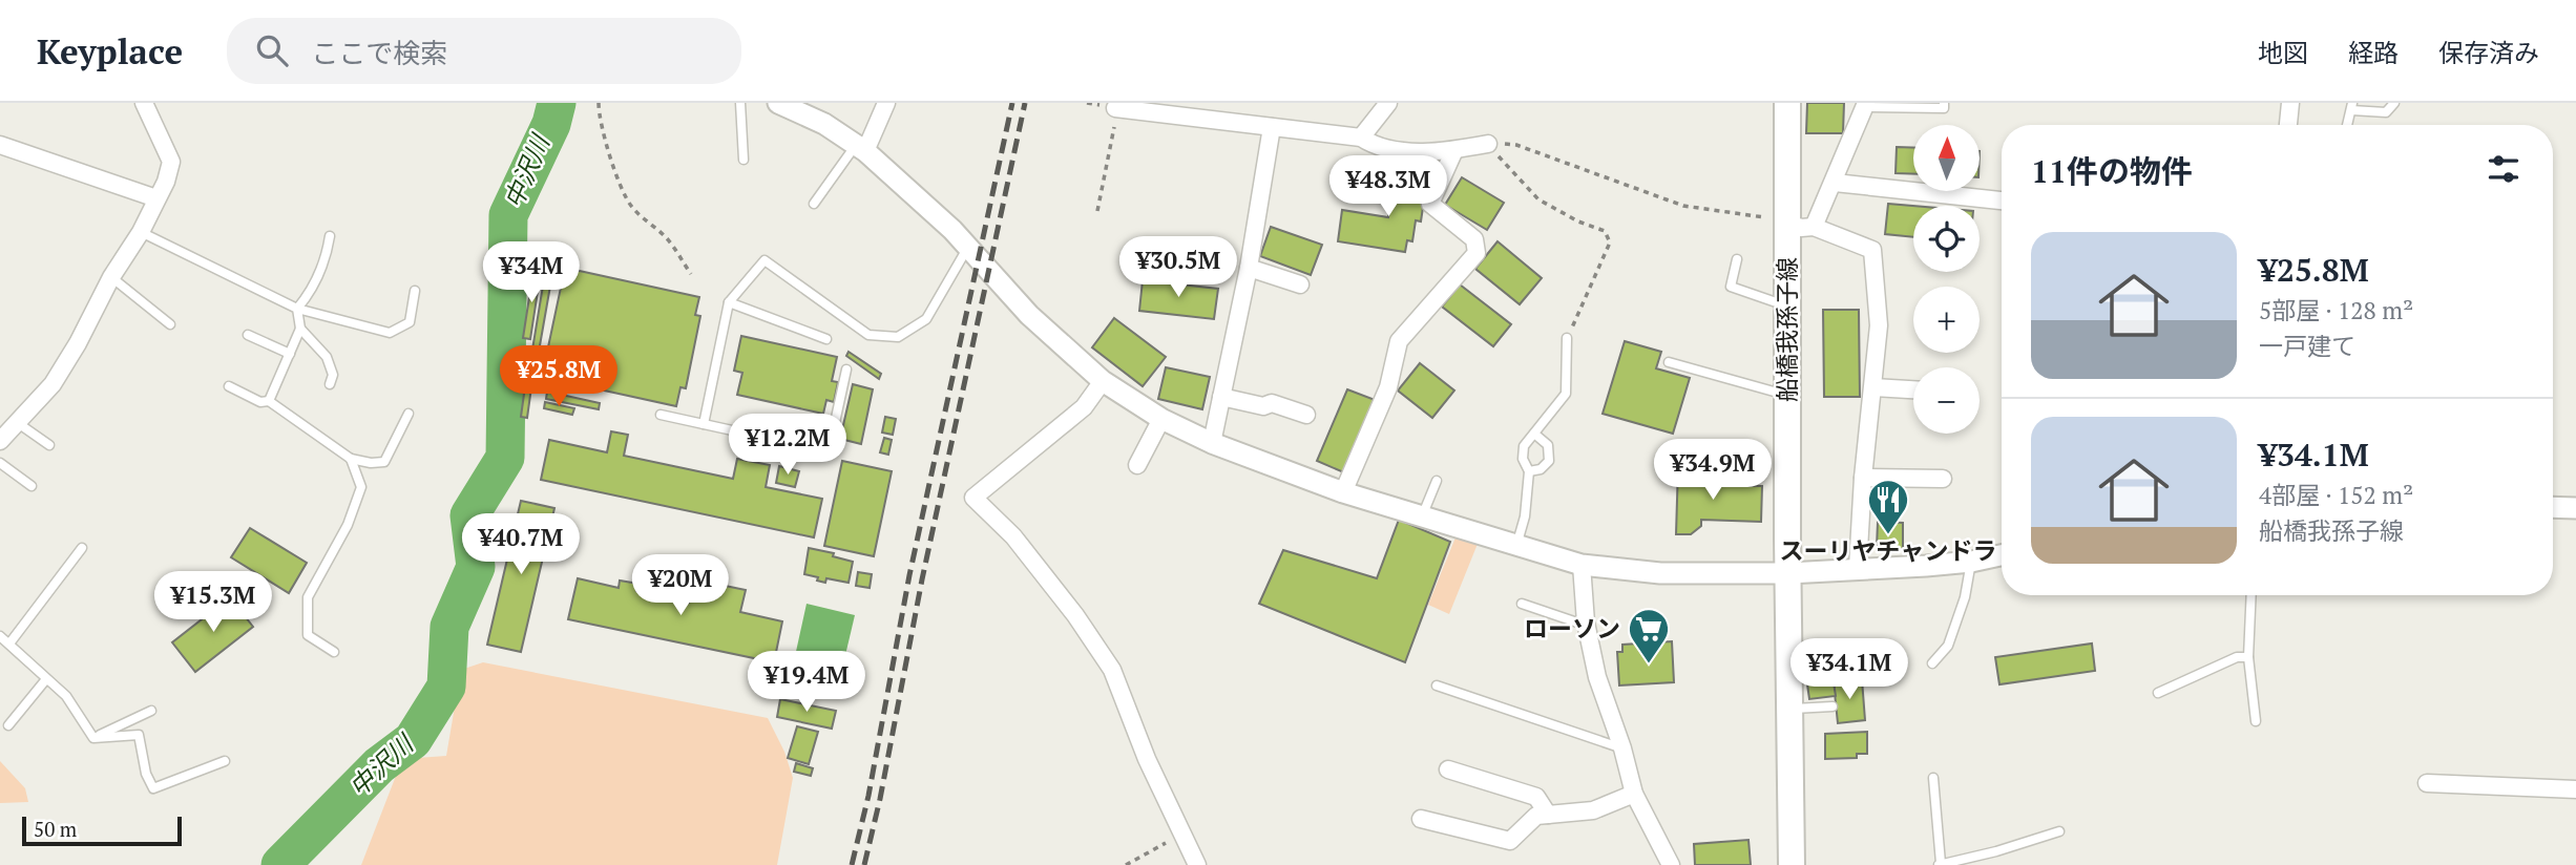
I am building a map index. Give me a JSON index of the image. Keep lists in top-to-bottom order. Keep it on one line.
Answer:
{"streets":{"main road":["船橋我孫子線"]},"water":["中沢川"],"places":{"restaurant":["スーリヤチャンドラ"],"supermarket":["ローソン"]},"scale_bar":"50 m","north":"top","page":{"header":"Keyplace","search":"ここで検索","nav":["地図","経路","保存済み"],"map_buttons":["+","−"],"heading":"11件の物件","price":["¥48.3M","¥30.5M","¥34M","¥25.8M","¥12.2M","¥34.9M","¥40.7M","¥20M","¥15.3M","¥34.1M","¥19.4M"],"list":[{"name":"¥25.8M","note":"5部屋 · 128 m² · 一戸建て"},{"name":"¥34.1M","note":"4部屋 · 152 m² · 船橋我孫子線"}],"scale":"50 m"}}
